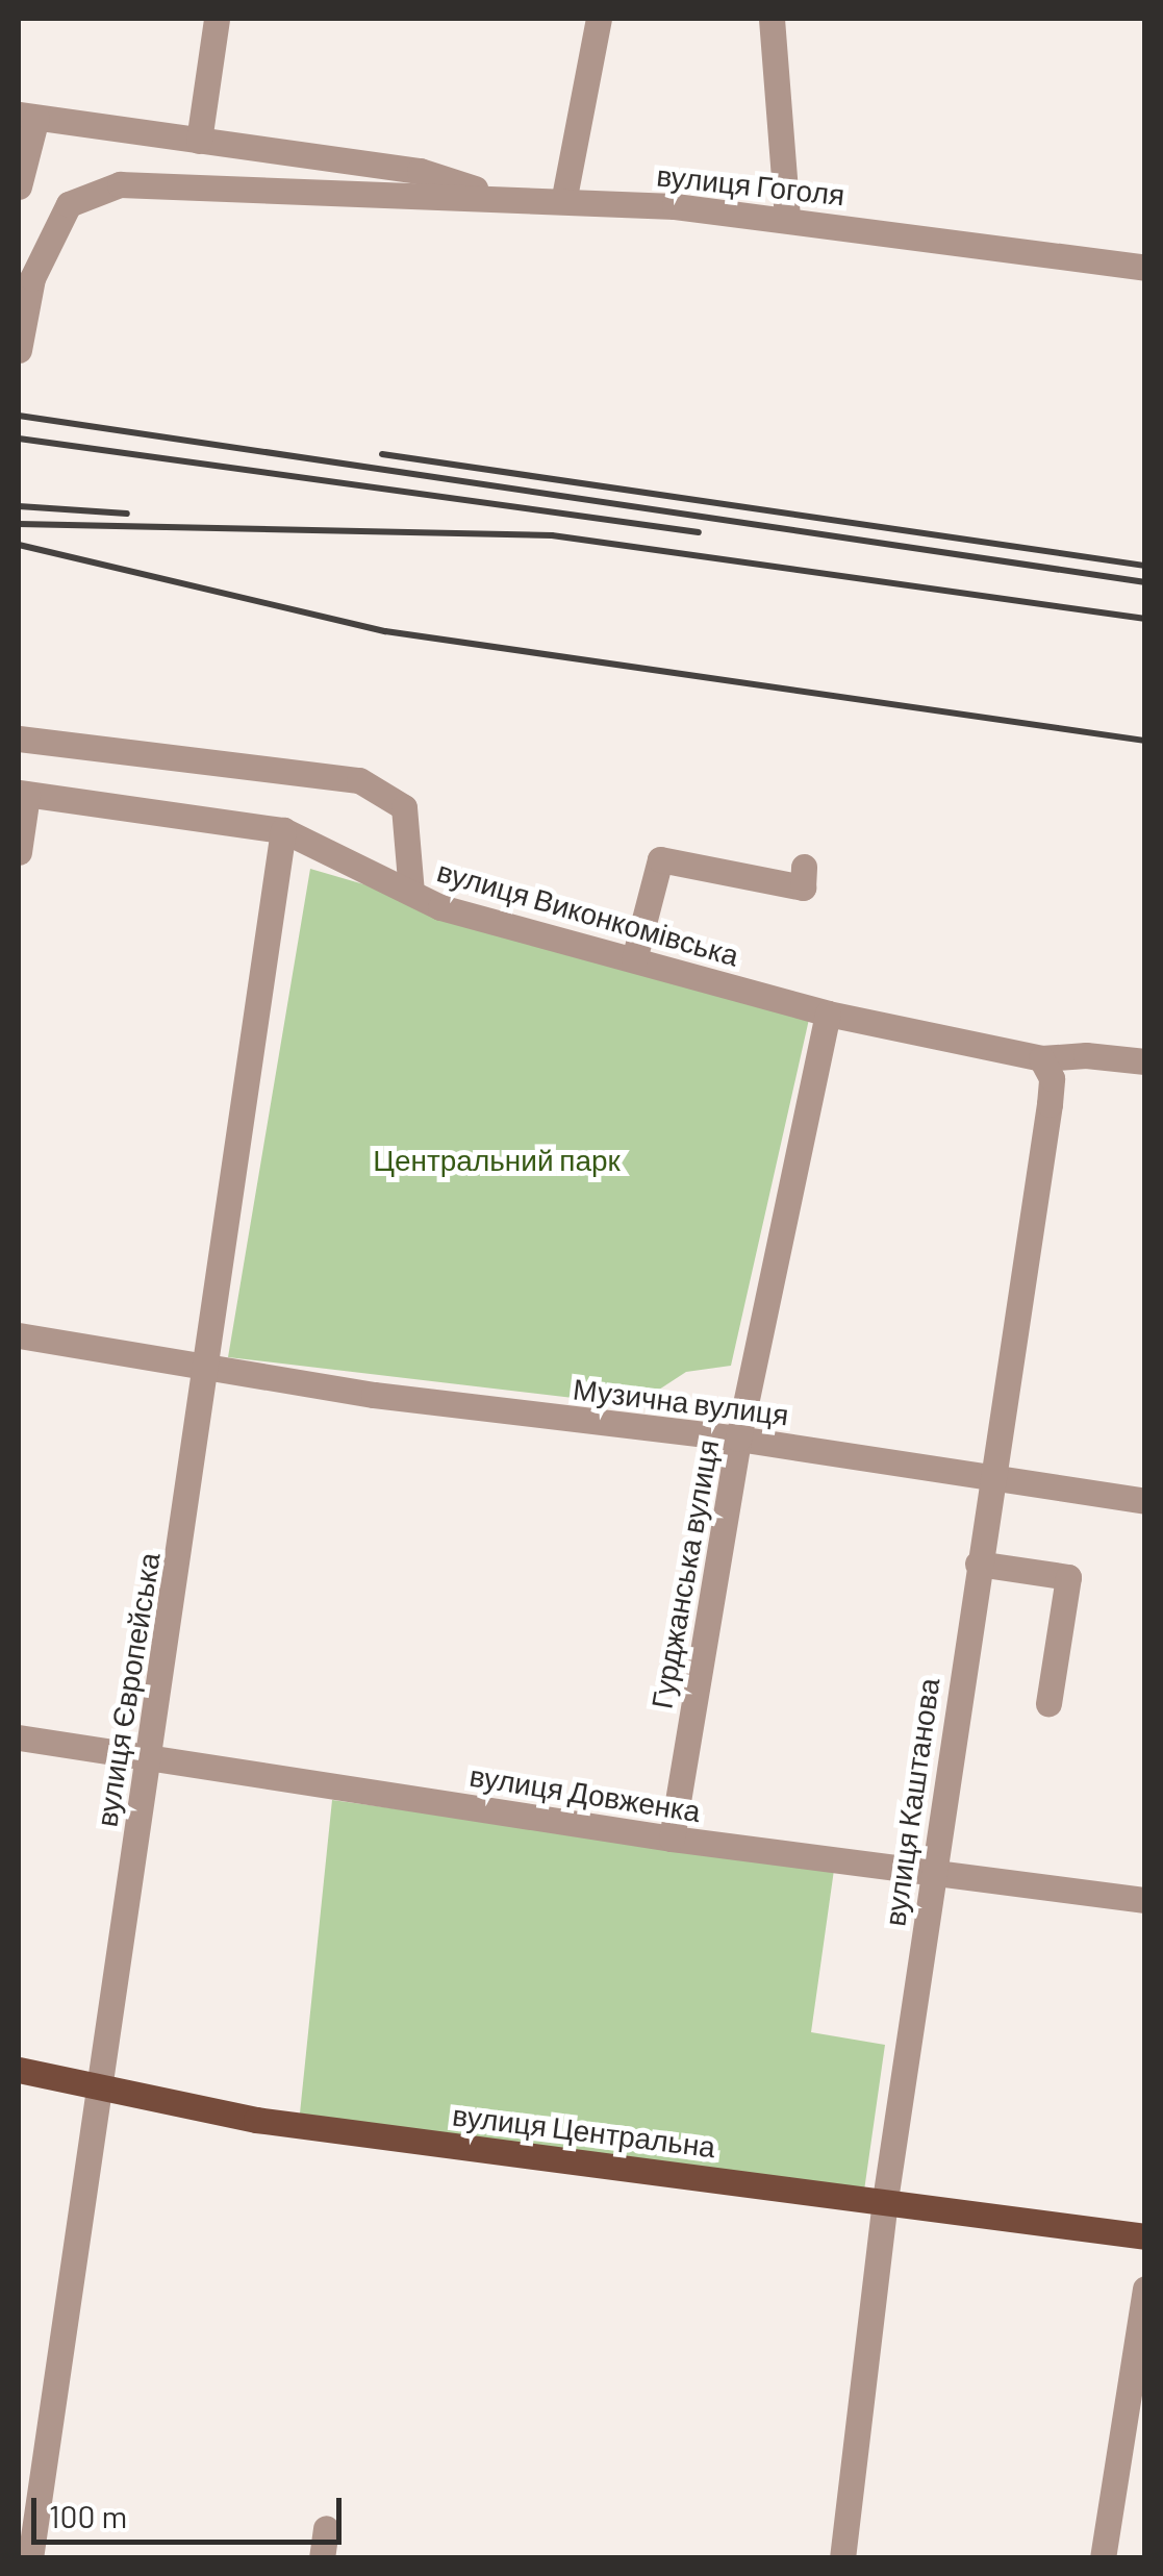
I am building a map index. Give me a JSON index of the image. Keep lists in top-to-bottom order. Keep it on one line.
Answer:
{"streets":{"main road":["вулиця Центральна"],"street":["вулиця Гоголя","вулиця Виконкомівська","Музична вулиця","Гурджанська вулиця","вулиця Європейська","вулиця Довженка","вулиця Каштанова"]},"crossings":[["вулиця Виконкомівська","Гурджанська вулиця"],["вулиця Виконкомівська","вулиця Європейська"],["вулиця Виконкомівська","вулиця Каштанова"],["Музична вулиця","Гурджанська вулиця"],["Музична вулиця","вулиця Європейська"],["Музична вулиця","вулиця Каштанова"],["Гурджанська вулиця","вулиця Довженка"],["вулиця Європейська","вулиця Довженка"],["вулиця Європейська","вулиця Центральна"],["вулиця Довженка","вулиця Каштанова"],["вулиця Каштанова","вулиця Центральна"]],"parks":["Центральний парк"],"scale_bar":"100 m"}
